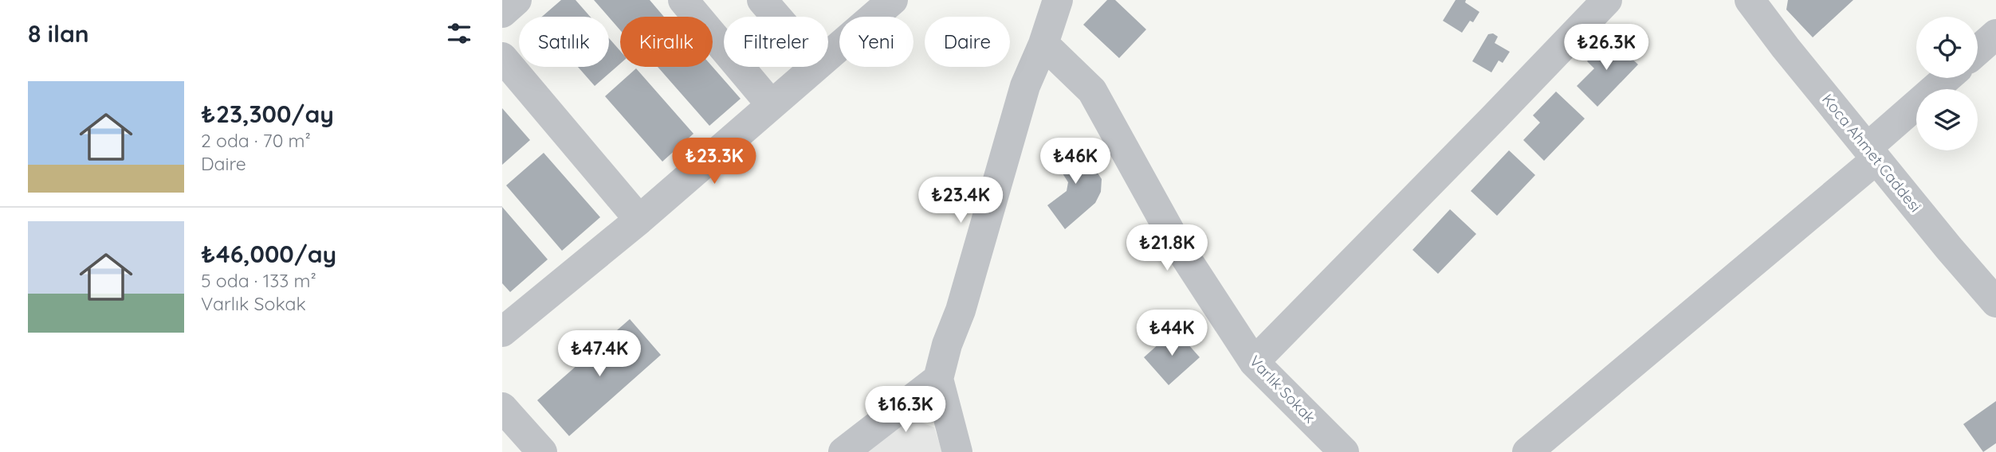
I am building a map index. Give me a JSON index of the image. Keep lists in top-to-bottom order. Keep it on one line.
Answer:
{"streets":{"street":["Koca Ahmet Caddesi","Varlık Sokak"]},"page":{"heading":"8 ilan","chip":["Satılık","Kiralık","Filtreler","Yeni","Daire"],"price":["₺26.3K","₺23.3K","₺46K","₺23.4K","₺21.8K","₺44K","₺47.4K","₺16.3K"],"list":[{"name":"₺23,300/ay","note":"2 oda · 70 m² · Daire"},{"name":"₺46,000/ay","note":"5 oda · 133 m² · Varlık Sokak"}]}}
